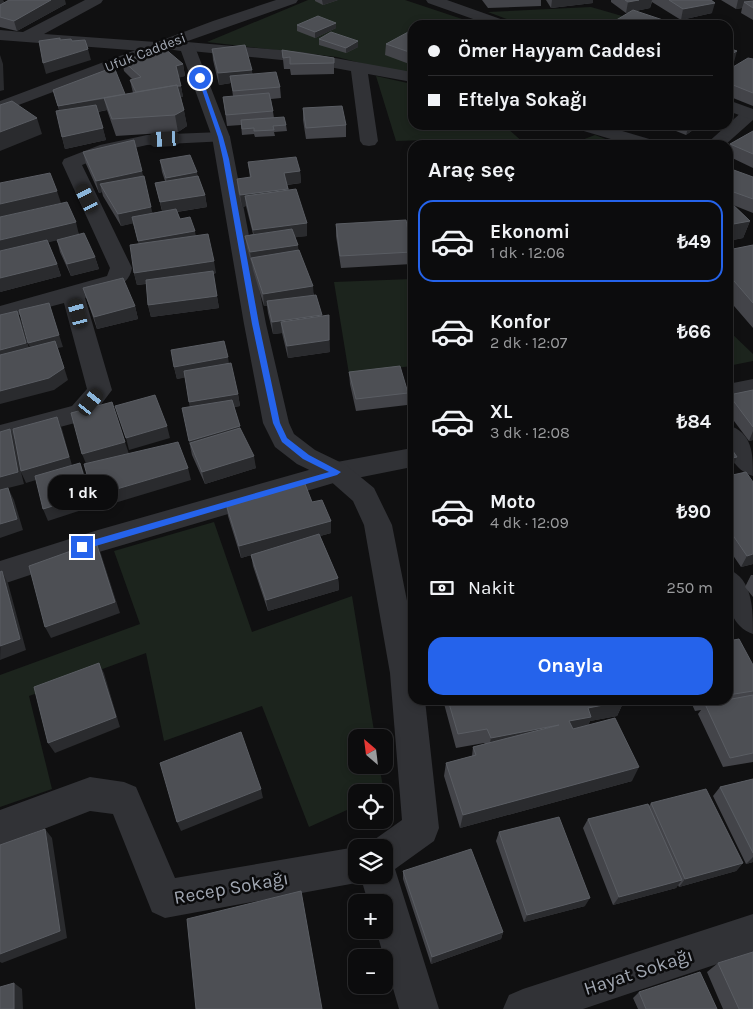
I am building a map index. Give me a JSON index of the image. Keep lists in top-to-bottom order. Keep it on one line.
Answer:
{"streets":{"street":["Ufuk Caddesi","Recep Sokağı","Hayat Sokağı"]},"north":"top left","page":{"banner":["Ömer Hayyam Caddesi","Eftelya Sokağı"],"heading":"Araç seç","list":[{"name":"Ekonomi","note":"1 dk · 12:06","value":"₺49"},{"name":"Konfor","note":"2 dk · 12:07","value":"₺66"},{"name":"XL","note":"3 dk · 12:08","value":"₺84"},{"name":"Moto","note":"4 dk · 12:09","value":"₺90"}],"bubble":"1 dk","pay":["Nakit","250 m"],"buttons":"Onayla","map_buttons":["+","−"]}}
